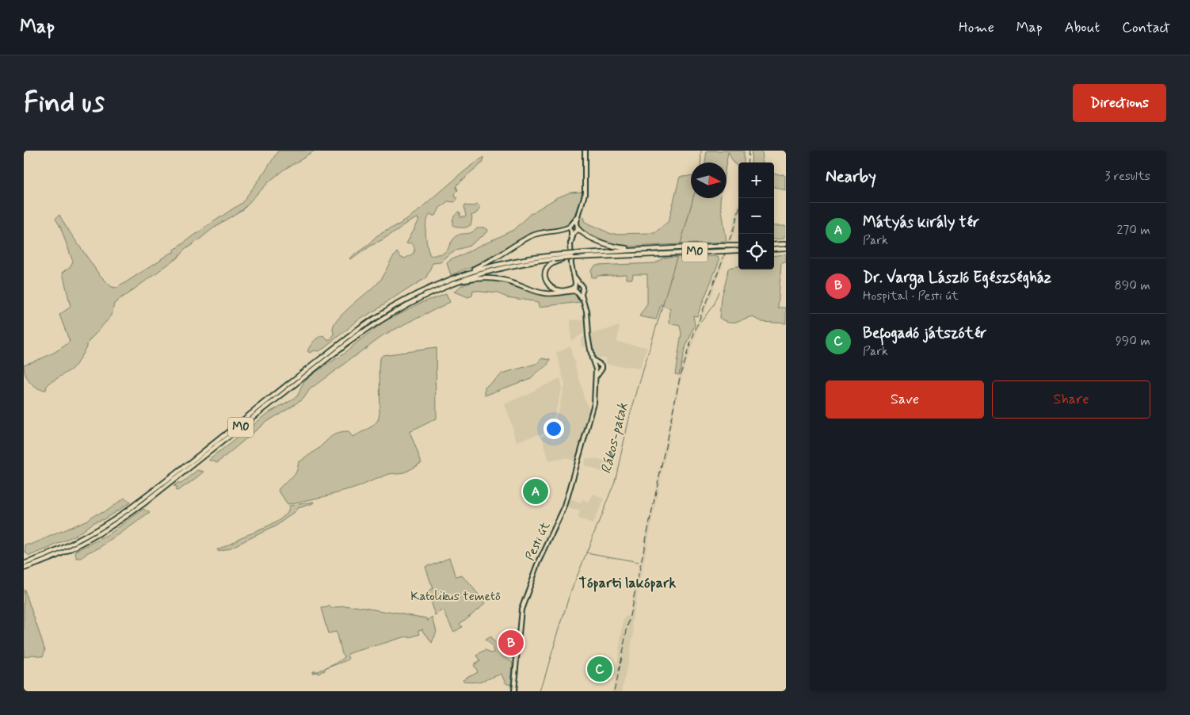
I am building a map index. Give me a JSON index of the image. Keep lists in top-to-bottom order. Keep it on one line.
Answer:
{"streets":{"highway":["M0"],"main road":["Pesti út"]},"districts":["Tóparti lakópark"],"water":["Rákos-patak"],"parks":["Katolikus temető"],"north":"right","page":{"header":"Map","nav":["Home","Map","About","Contact"],"buttons":["Directions",["Save","Share"]],"title":"Find us","heading":["Nearby","3 results"],"map_buttons":["+","−"],"list":[{"mark":"A","name":"Mátyás király tér","note":"Park","value":"270 m"},{"mark":"B","name":"Dr. Varga László Egészségház","note":"Hospital · Pesti út","value":"890 m"},{"mark":"C","name":"Befogadó játszótér","note":"Park","value":"990 m"}],"pins":["A","B","C"]}}
